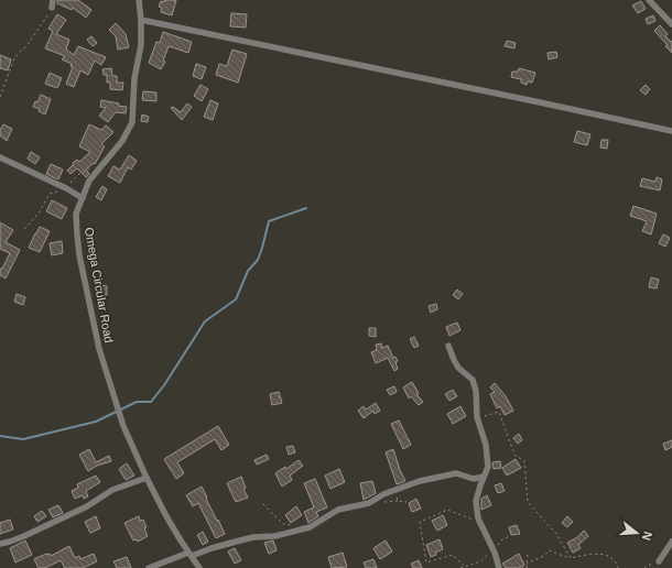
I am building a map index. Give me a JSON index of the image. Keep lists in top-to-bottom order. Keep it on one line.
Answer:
{"streets":{"street":["Omega Circular Road"]},"north":"right"}
